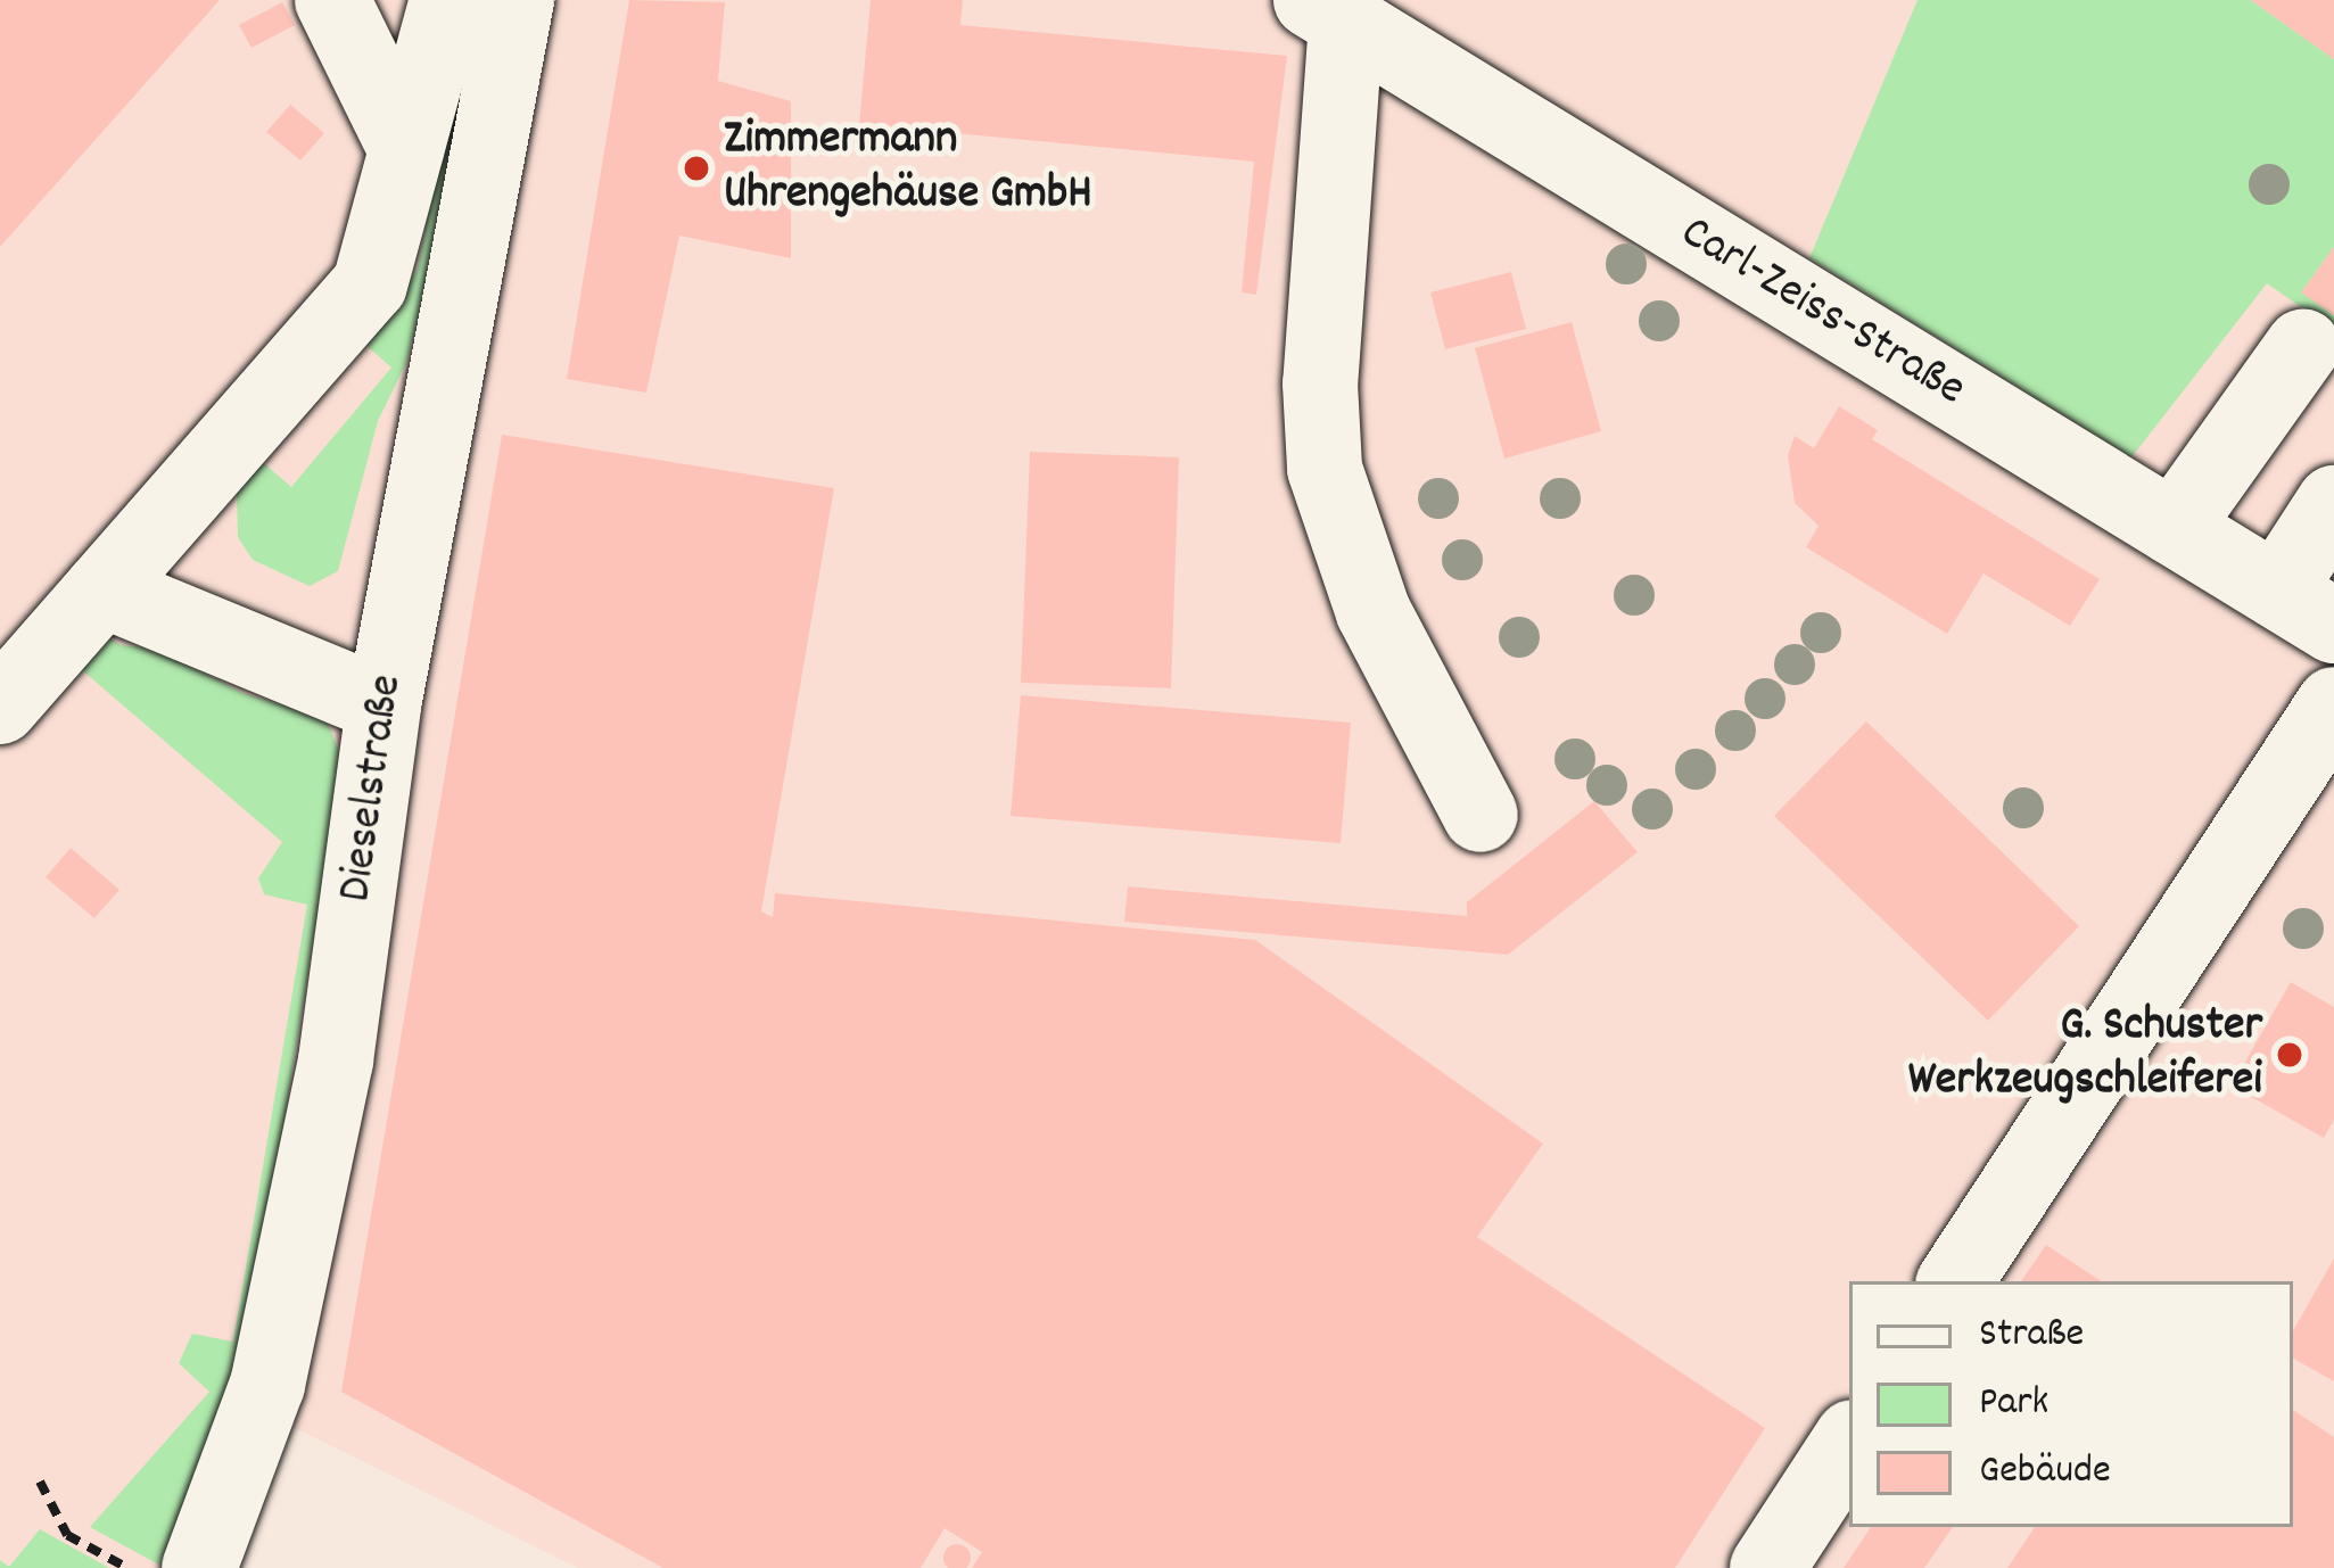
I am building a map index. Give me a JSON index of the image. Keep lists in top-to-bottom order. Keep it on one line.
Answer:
{"streets":{"street":["Carl-Zeiss-Straße","Dieselstraße"]},"places":["Zimmermann Uhrengehäuse GmbH","G. Schuster Werkzeugschleiferei"],"legend":["Straße","Park","Gebäude"]}
